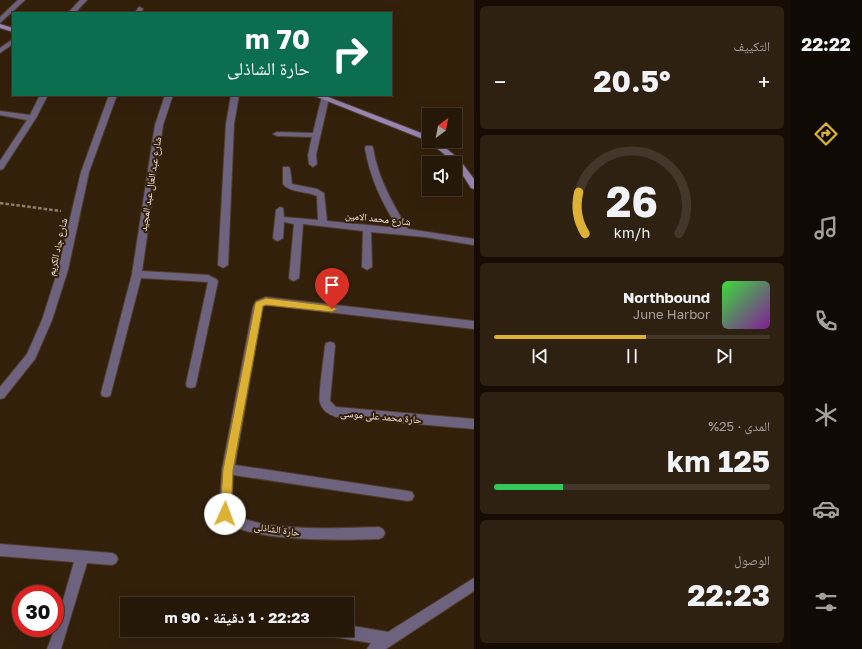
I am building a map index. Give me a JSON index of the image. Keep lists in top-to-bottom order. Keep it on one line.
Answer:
{"streets":{"street":["شارع عبد العال عبد المجيد","شارع محمد الامين","شارع جاد الكريم","حارة محمد على موسى","حارة الشاذلى"]},"north":"top right","page":{"tabs":"22:22","tile":["التكييف",["المدى · 25%","125 km"],["الوصول","22:23"]],"turn":["70 m","حارة الشاذلى"],"heat":["−","20.5°","+"],"song":["Northbound","June Harbor"],"limit":"30","trip":"22:23 · 1 دقيقة · 90 m","gauge":["26","km/h"]}}
